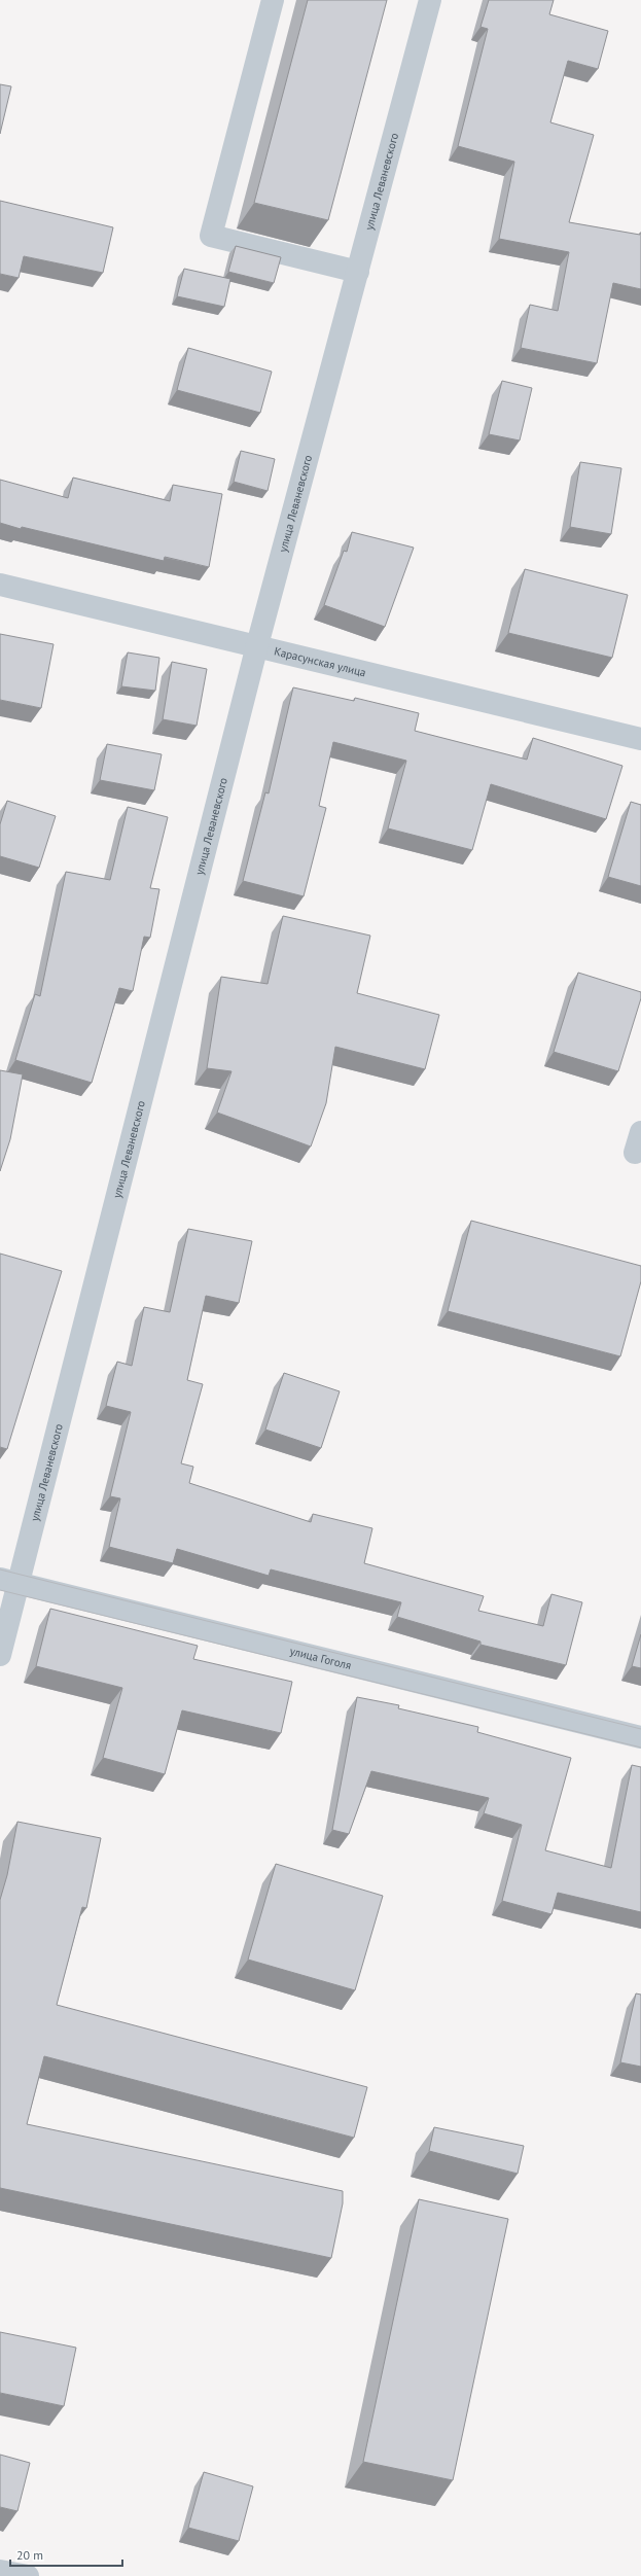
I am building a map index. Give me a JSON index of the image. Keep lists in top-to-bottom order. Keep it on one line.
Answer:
{"streets":{"street":["улица Леваневского","Карасунская улица","улица Гоголя"]},"crossings":[["улица Леваневского","Карасунская улица"],["улица Леваневского","улица Гоголя"]],"scale_bar":"20 m"}
